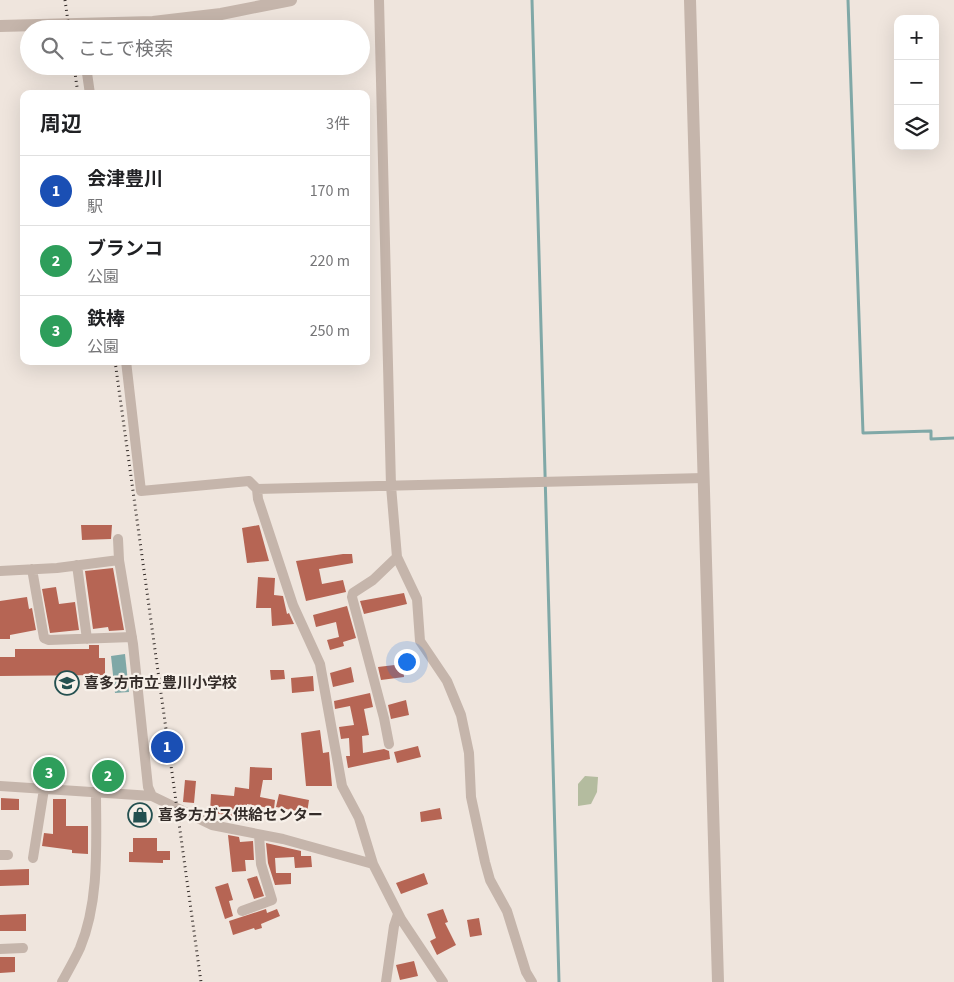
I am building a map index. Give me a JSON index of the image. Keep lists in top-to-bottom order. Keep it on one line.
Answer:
{"places":{"school or university":["喜多方市立 豊川小学校"],"shop":["喜多方ガス供給センター"]},"page":{"map_buttons":["+","−"],"search":"ここで検索","heading":["周辺","3件"],"list":[{"mark":"1","name":"会津豊川","note":"駅","value":"170 m"},{"mark":"2","name":"ブランコ","note":"公園","value":"220 m"},{"mark":"3","name":"鉄棒","note":"公園","value":"250 m"}],"pins":["1","3","2"]}}
